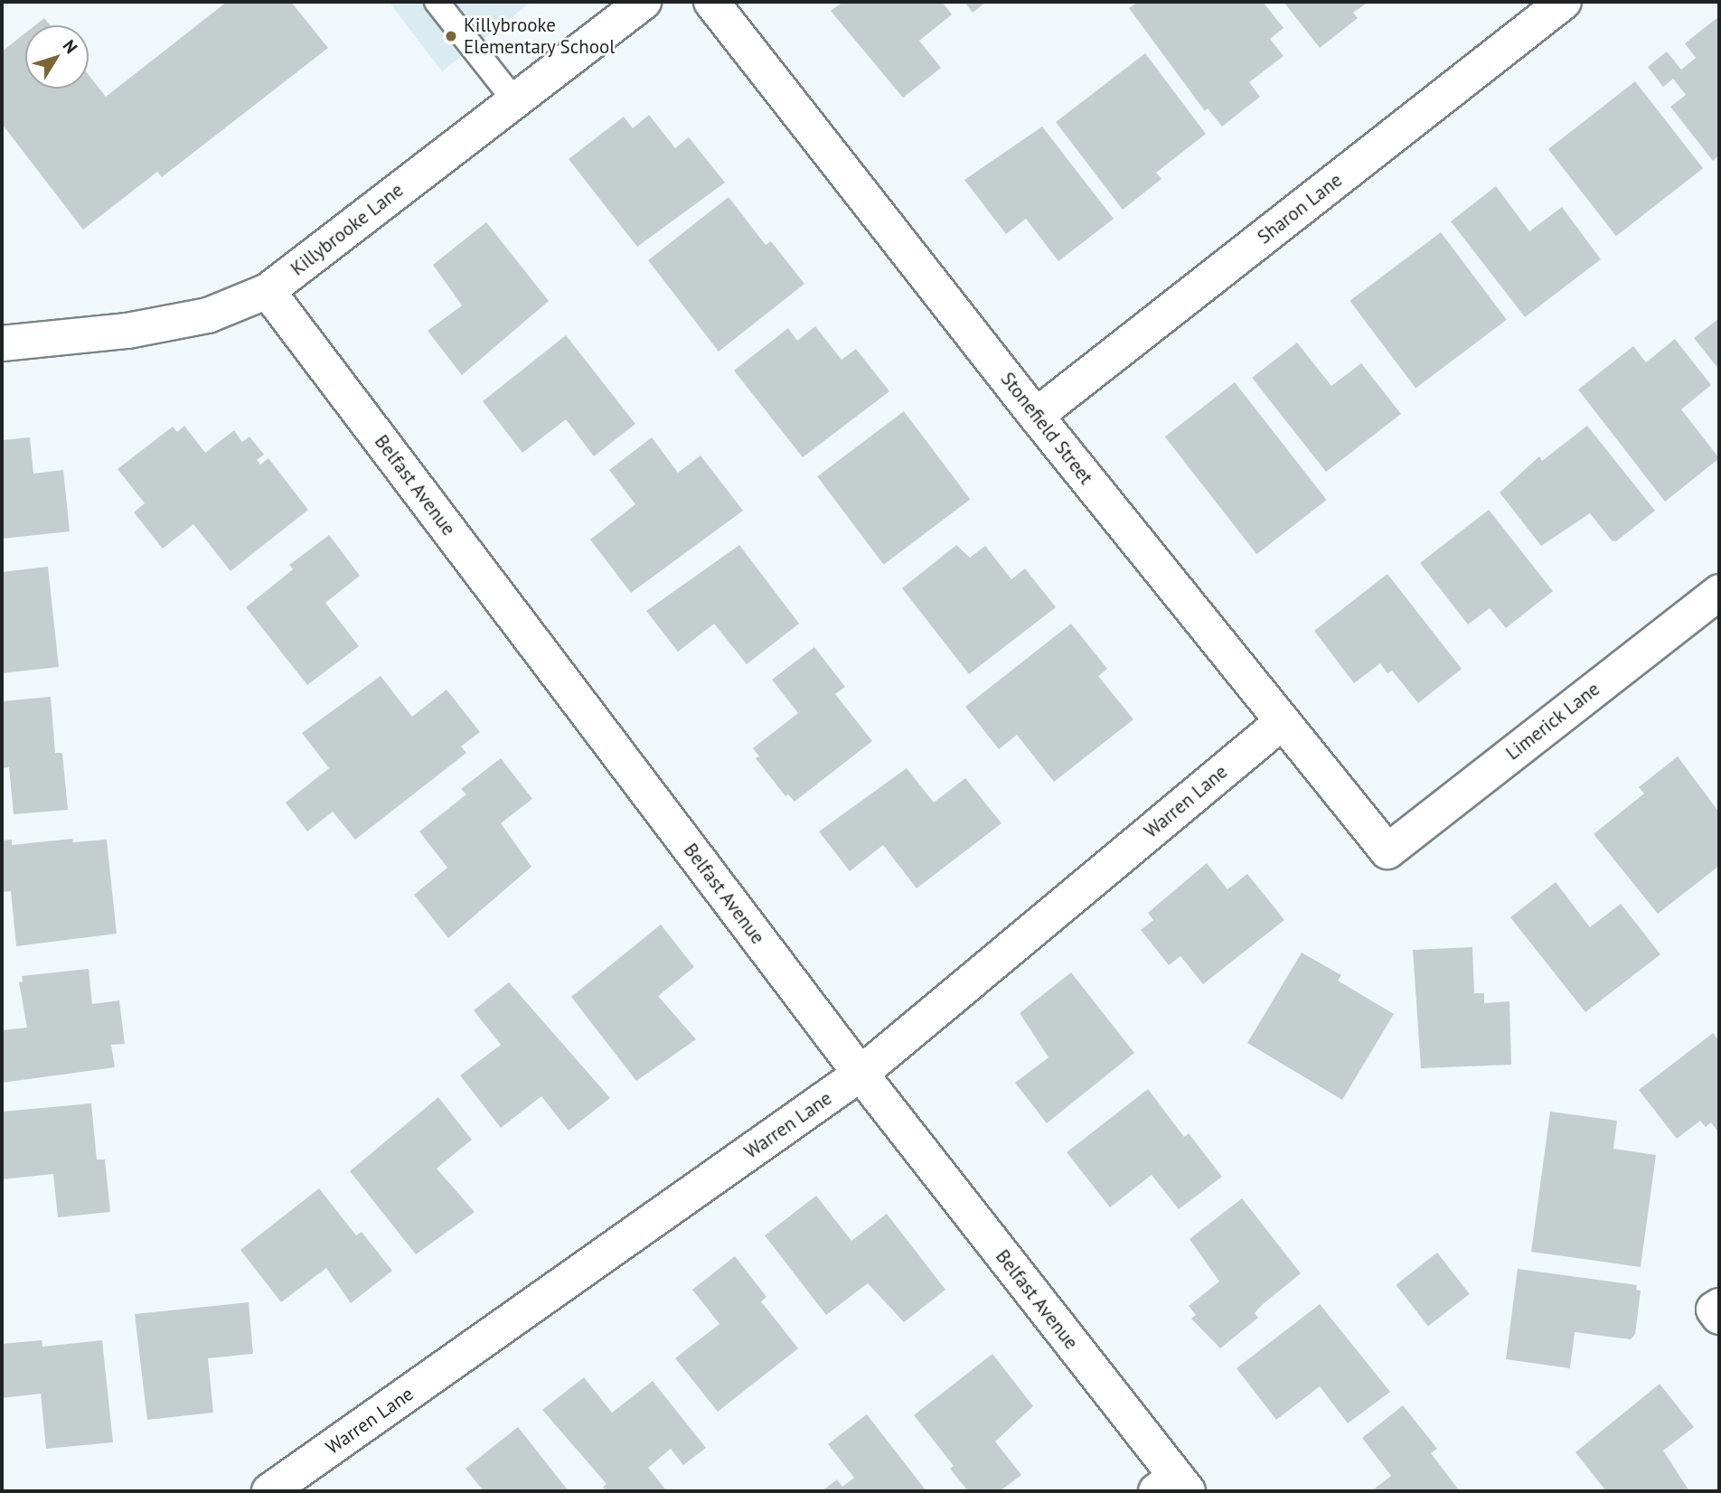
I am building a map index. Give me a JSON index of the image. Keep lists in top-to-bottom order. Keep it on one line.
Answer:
{"streets":{"street":["Sharon Lane","Killybrooke Lane","Stonefield Street","Belfast Avenue","Limerick Lane","Warren Lane"]},"crossings":[["Sharon Lane","Stonefield Street"],["Killybrooke Lane","Belfast Avenue"],["Stonefield Street","Limerick Lane"],["Stonefield Street","Warren Lane"],["Belfast Avenue","Warren Lane"]],"places":["Killybrooke Elementary School"],"north":"top right"}
